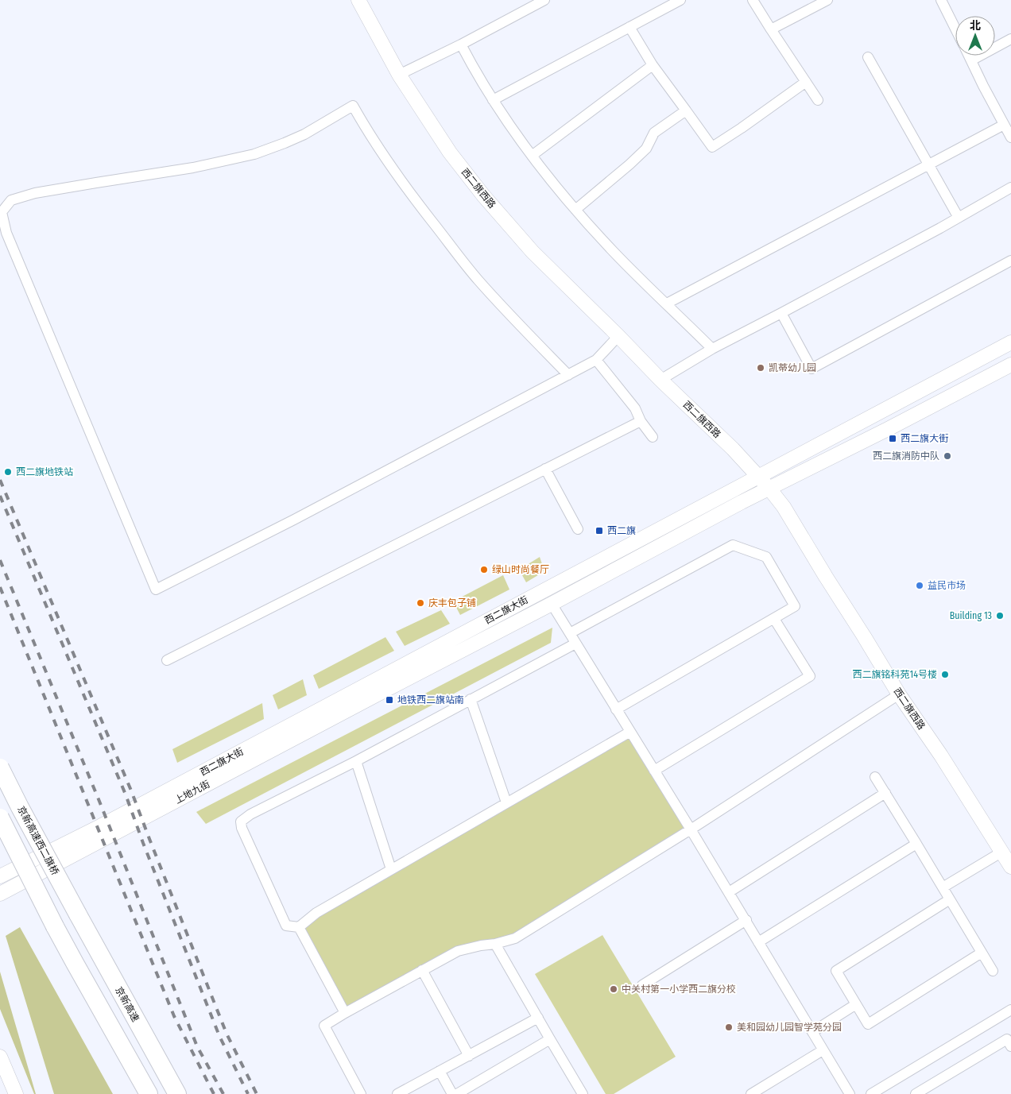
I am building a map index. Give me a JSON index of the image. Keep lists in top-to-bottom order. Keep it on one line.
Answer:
{"streets":{"highway":["京新高速西二旗桥","京新高速"],"main road":["西二旗西路","西二旗大街","上地九街"]},"crossings":[["西二旗西路","西二旗大街"],["西二旗大街","上地九街"],["京新高速西二旗桥","京新高速"]],"places":{"other":["凯蒂幼儿园","西二旗消防中队","西二旗地铁站","绿山时尚餐厅","益民市场","庆丰包子铺","Building 13","西二旗铭科苑14号楼","中关村第一小学西二旗分校","美和园幼儿园智学苑分园"],"transit":["西二旗大街","西二旗","地铁西二旗站南"]},"north":"top"}
